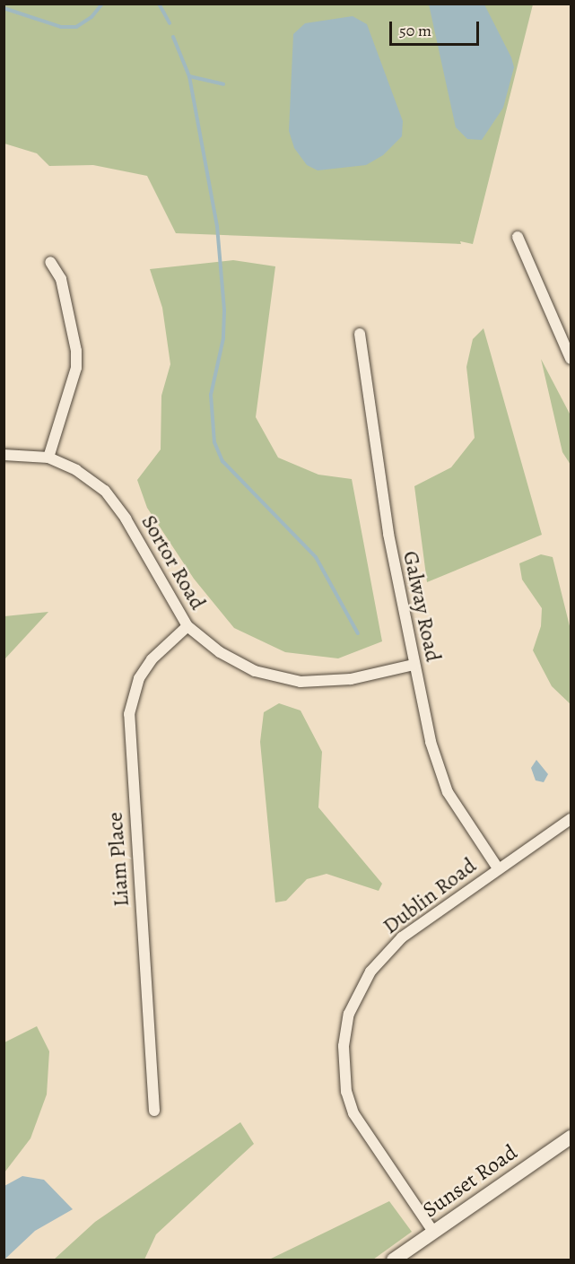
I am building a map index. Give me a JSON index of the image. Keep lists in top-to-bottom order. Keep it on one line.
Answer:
{"streets":{"street":["Sortor Road","Galway Road","Liam Place","Dublin Road","Sunset Road"]},"crossings":[["Sortor Road","Galway Road"],["Sortor Road","Liam Place"],["Galway Road","Dublin Road"],["Dublin Road","Sunset Road"]],"scale_bar":"50 m"}
